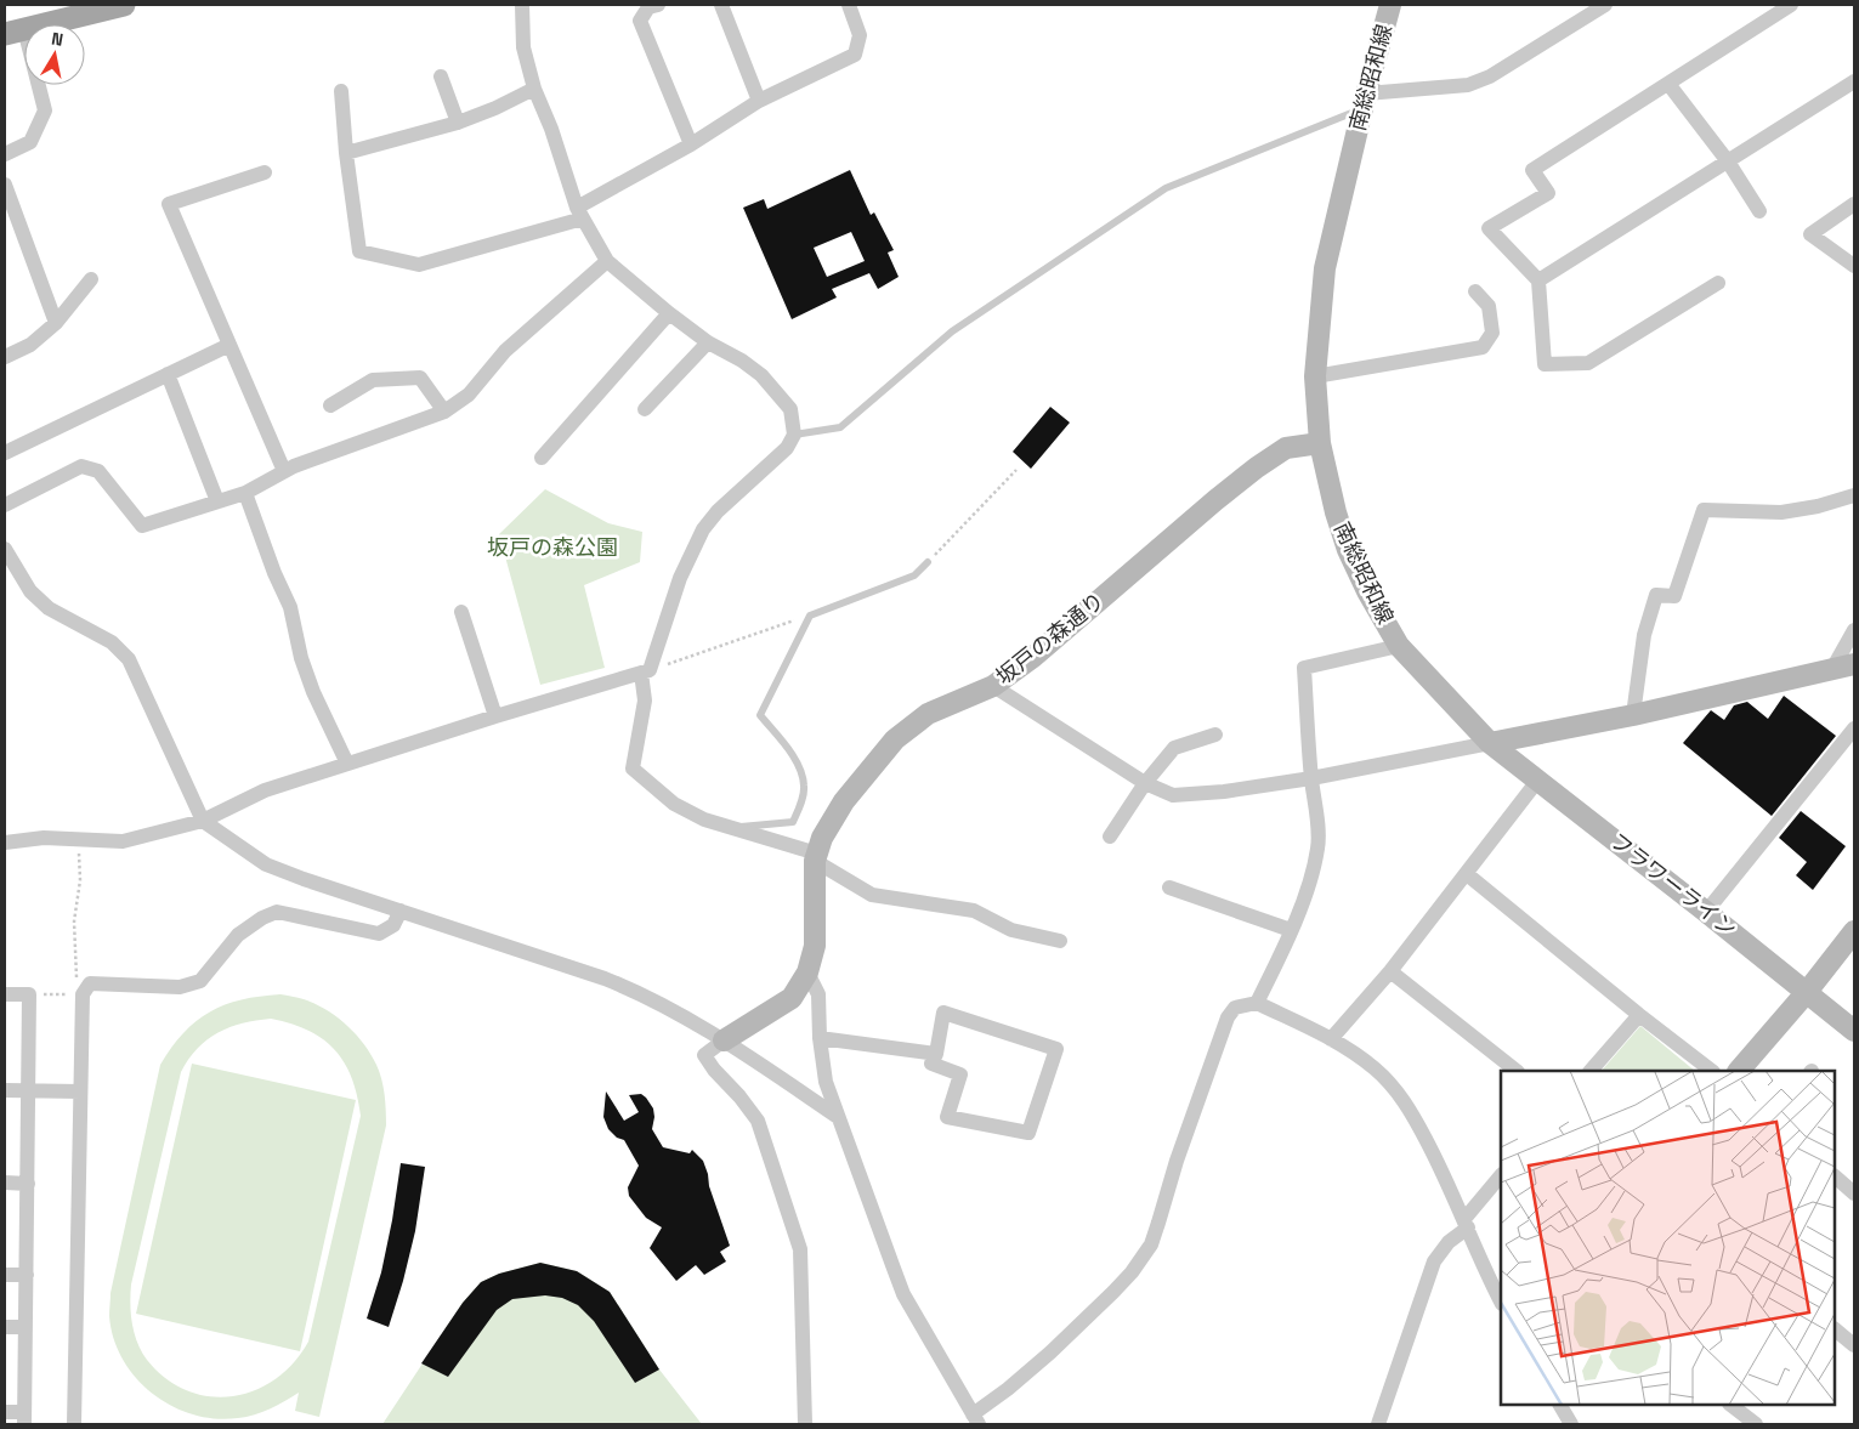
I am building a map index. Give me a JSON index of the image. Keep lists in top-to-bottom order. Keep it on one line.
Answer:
{"streets":{"street":["南総昭和線","坂戸の森通り","フラワーライン"]},"crossings":[["南総昭和線","坂戸の森通り"],["南総昭和線","フラワーライン"]],"parks":["坂戸の森公園"],"north":"top"}
